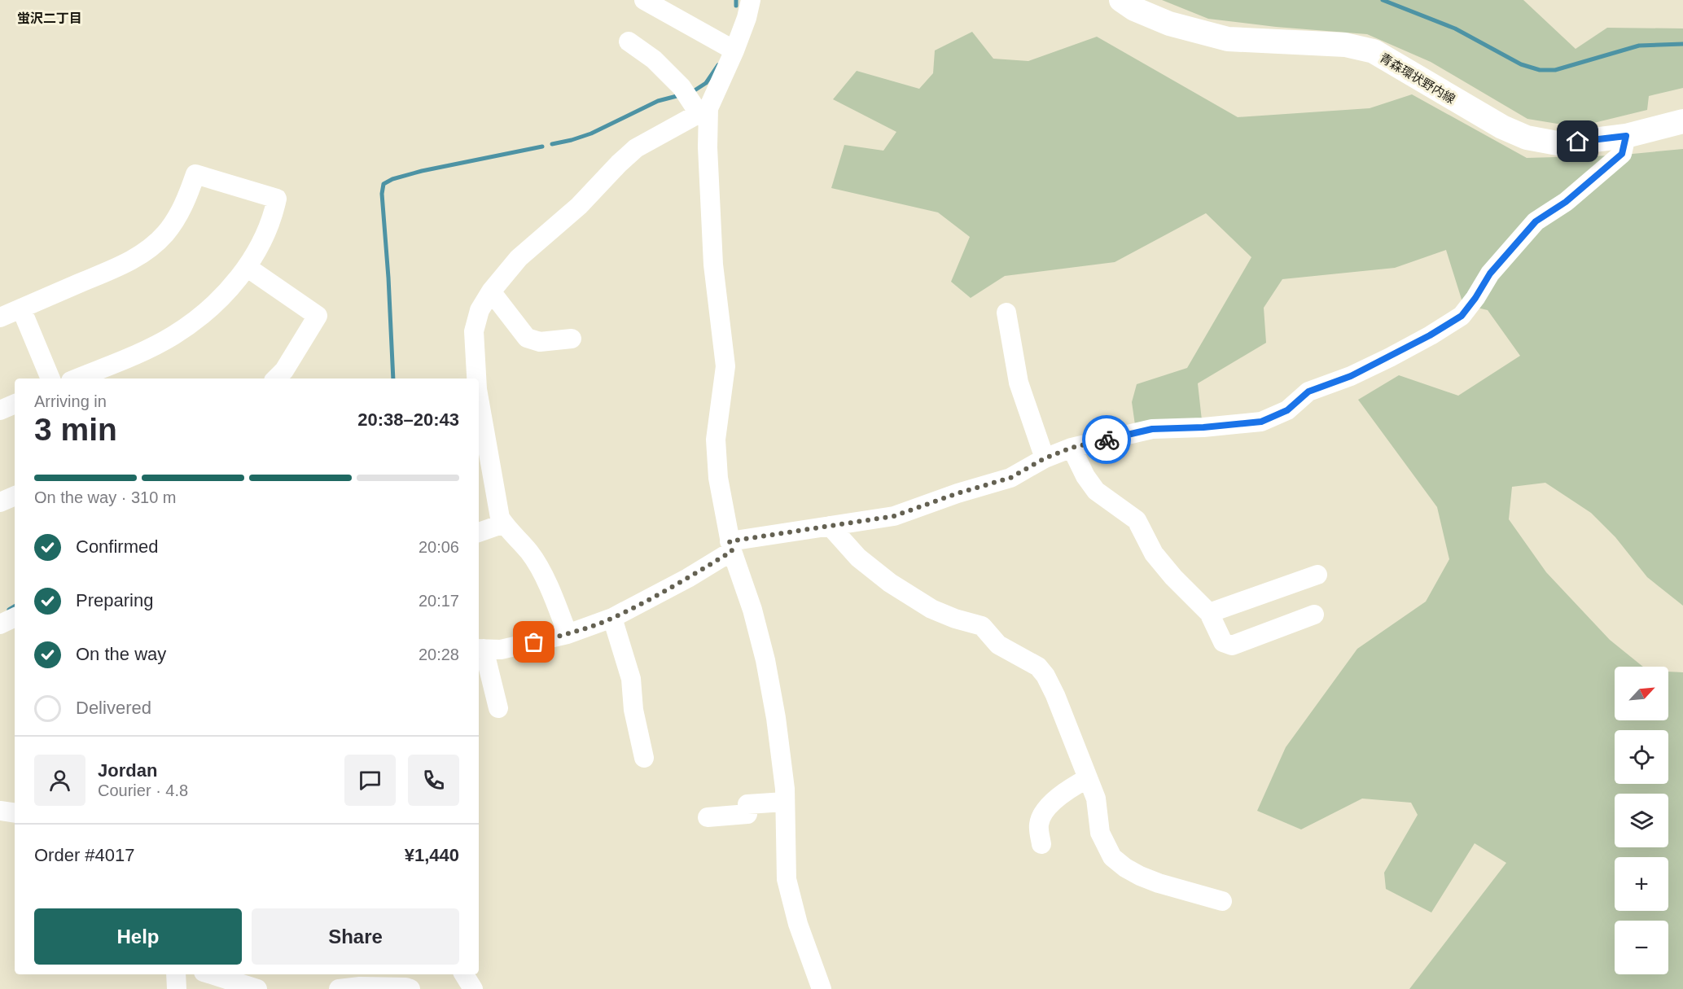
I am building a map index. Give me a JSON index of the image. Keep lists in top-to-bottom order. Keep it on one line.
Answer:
{"streets":{"main road":["青森環状野内線"]},"districts":["蛍沢二丁目"],"north":"top right","page":{"heading":["3 min","Arriving in","20:38–20:43"],"panel":["Jordan","Courier · 4.8","Order #4017","¥1,440"],"bar":"On the way · 310 m","list":[["Confirmed","20:06"],["Preparing","20:17"],["On the way","20:28"],"Delivered"],"map_buttons":["+","−"],"buttons":["Help","Share"]}}
